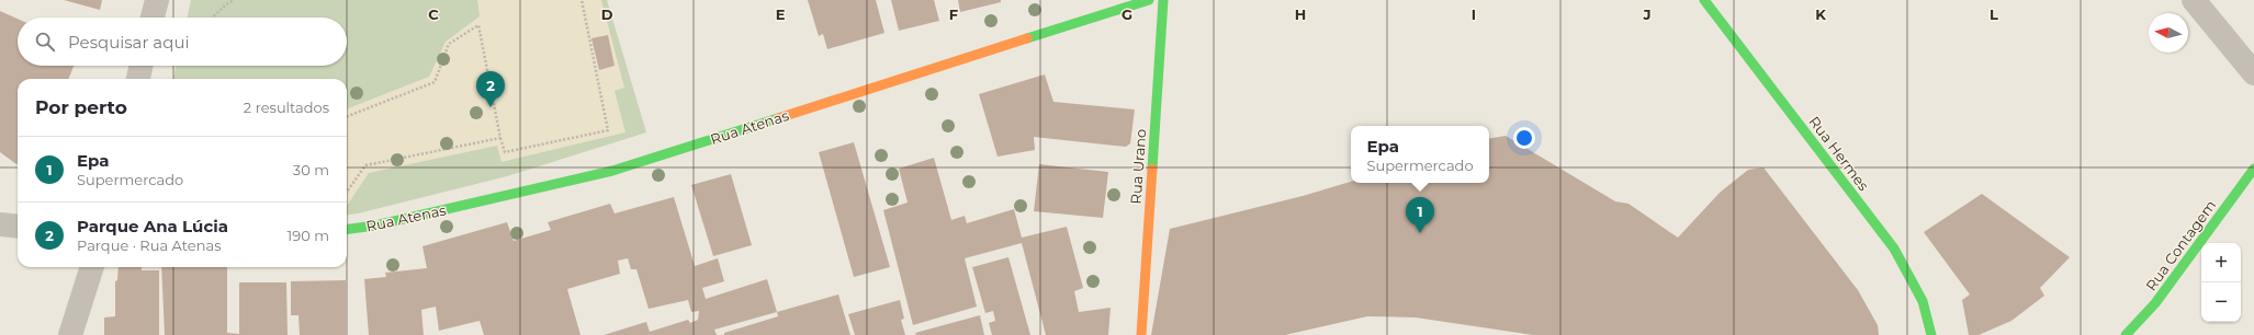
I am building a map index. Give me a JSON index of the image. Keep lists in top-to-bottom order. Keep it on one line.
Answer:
{"streets":{"street":["Rua Atenas","Rua Hermes","Rua Urano","Rua Contagem"]},"north":"left","page":{"search":"Pesquisar aqui","pins":["2","1"],"heading":["Por perto","2 resultados"],"popup":["Epa","Supermercado"],"list":[{"mark":"1","name":"Epa","note":"Supermercado","value":"30 m"},{"mark":"2","name":"Parque Ana Lúcia","note":"Parque · Rua Atenas","value":"190 m"}],"map_buttons":["+","−"]},"grid":{"columns":["C","D","E","F","G","H","I","J","K","L"]}}
